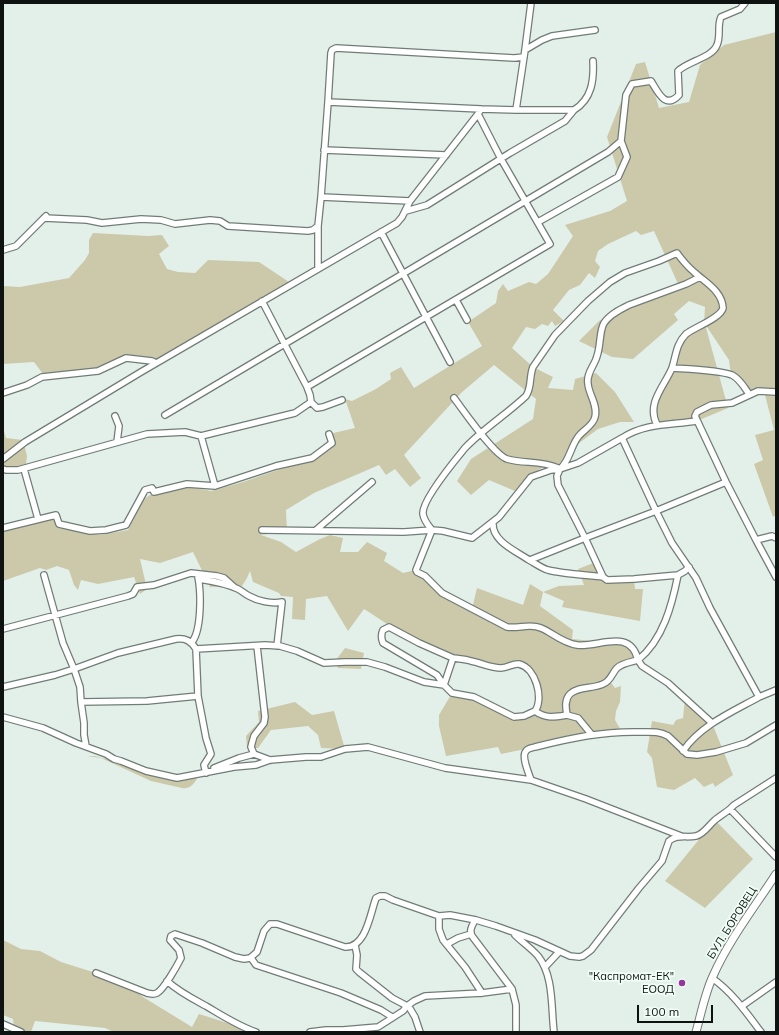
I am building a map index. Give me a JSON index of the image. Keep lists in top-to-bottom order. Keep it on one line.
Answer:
{"streets":{"street":["БУЛ. БОРОВЕЦ"]},"places":["\"Каспромат-ЕК\" ЕООД"],"scale_bar":"100 m"}
